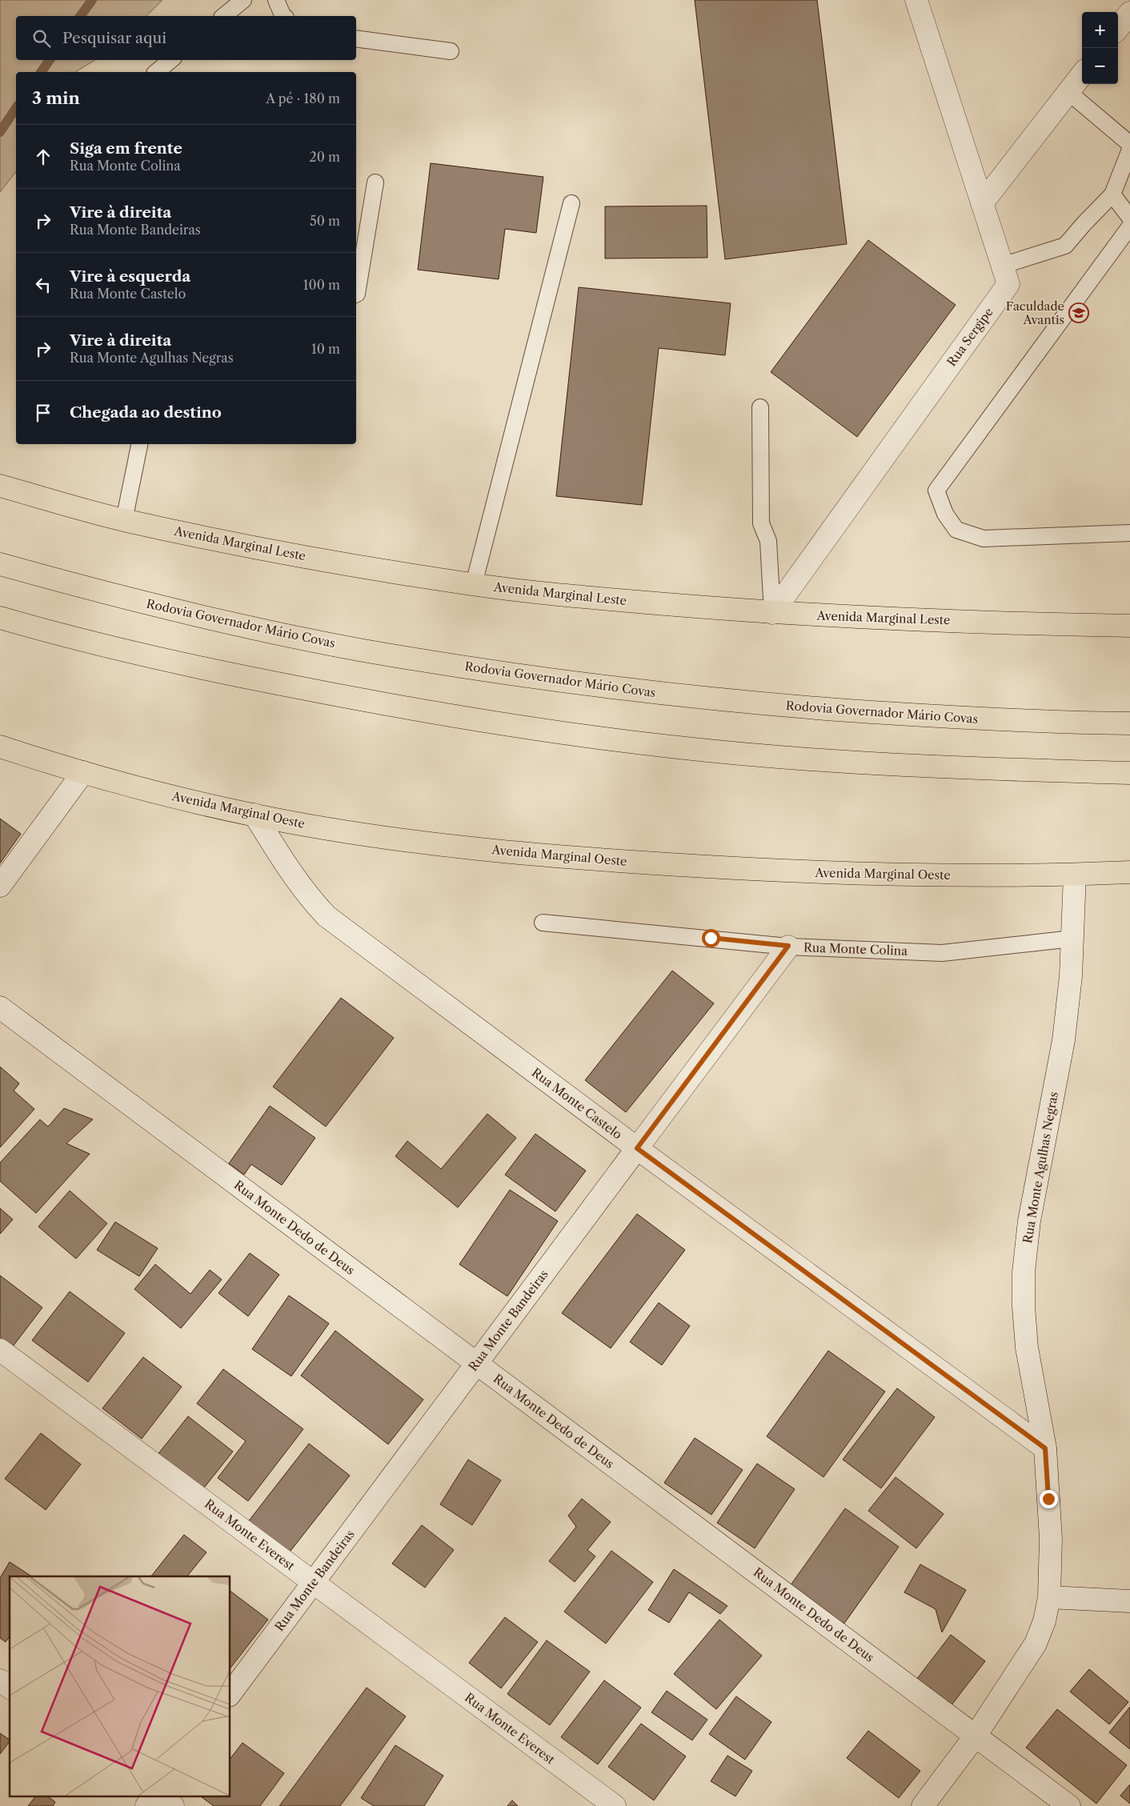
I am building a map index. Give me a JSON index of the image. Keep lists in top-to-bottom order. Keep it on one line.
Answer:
{"streets":{"main road":["Avenida Marginal Leste","Rodovia Governador Mário Covas","Avenida Marginal Oeste"],"street":["Rua Sergipe","Rua Monte Castelo","Rua Monte Agulhas Negras","Rua Monte Dedo de Deus","Rua Monte Bandeiras","Rua Monte Everest"],"lane":["Rua Monte Colina"]},"crossings":[["Rua Sergipe","Avenida Marginal Leste"],["Avenida Marginal Oeste","Rua Monte Castelo"],["Avenida Marginal Oeste","Rua Monte Agulhas Negras"],["Rua Monte Colina","Rua Monte Agulhas Negras"],["Rua Monte Colina","Rua Monte Bandeiras"],["Rua Monte Castelo","Rua Monte Agulhas Negras"],["Rua Monte Castelo","Rua Monte Bandeiras"],["Rua Monte Agulhas Negras","Rua Monte Dedo de Deus"],["Rua Monte Dedo de Deus","Rua Monte Bandeiras"],["Rua Monte Bandeiras","Rua Monte Everest"]],"places":{"school or university":["Faculdade Avantis"]},"page":{"map_buttons":["+","−"],"search":"Pesquisar aqui","heading":["3 min","A pé · 180 m"],"list":[["Siga em frente","Rua Monte Colina","20 m"],["Vire à direita","Rua Monte Bandeiras","50 m"],["Vire à esquerda","Rua Monte Castelo","100 m"],["Vire à direita","Rua Monte Agulhas Negras","10 m"],"Chegada ao destino"]}}
